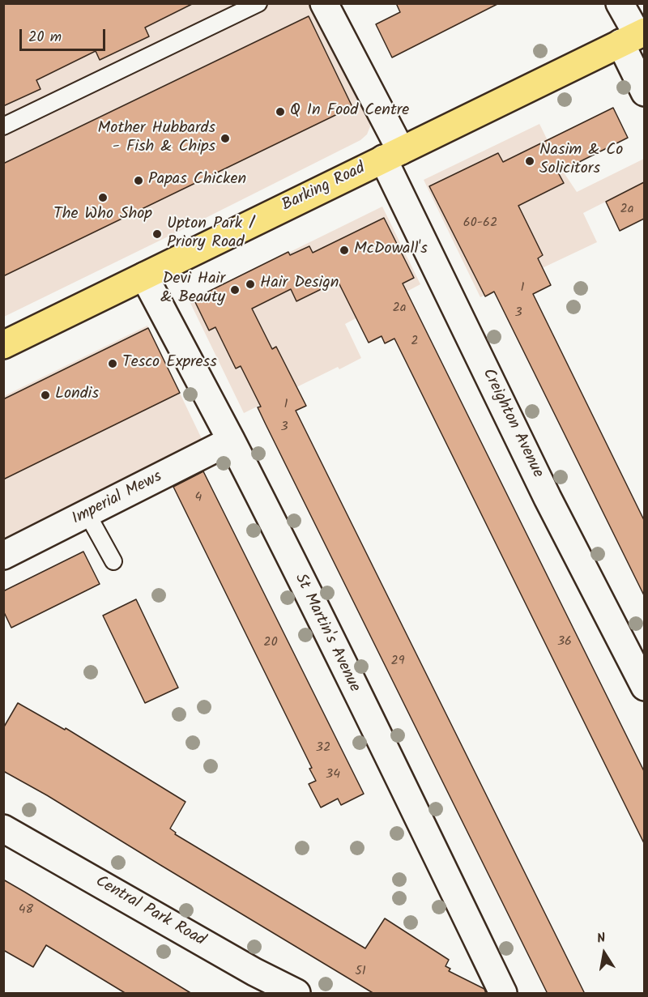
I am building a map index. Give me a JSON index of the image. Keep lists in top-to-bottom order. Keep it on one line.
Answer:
{"streets":{"main road":["Barking Road","Creighton Avenue","Imperial Mews","St Martin's Avenue","Central Park Road"]},"crossings":[["Barking Road","Creighton Avenue"],["Barking Road","St Martin's Avenue"],["Imperial Mews","St Martin's Avenue"]],"places":["Q In Food Centre","Mother Hubbards - Fish & Chips","Nasim & Co Solicitors","Papas Chicken","The Who Shop","Upton Park / Priory Road","McDowall's","Hair Design","Devi Hair & Beauty","Tesco Express","Londis"],"house_numbers":["2a","60-62","1","2a","3","2","1","3","4","36","20","29","32","34","48","51"],"scale_bar":"20 m","north":"top"}
